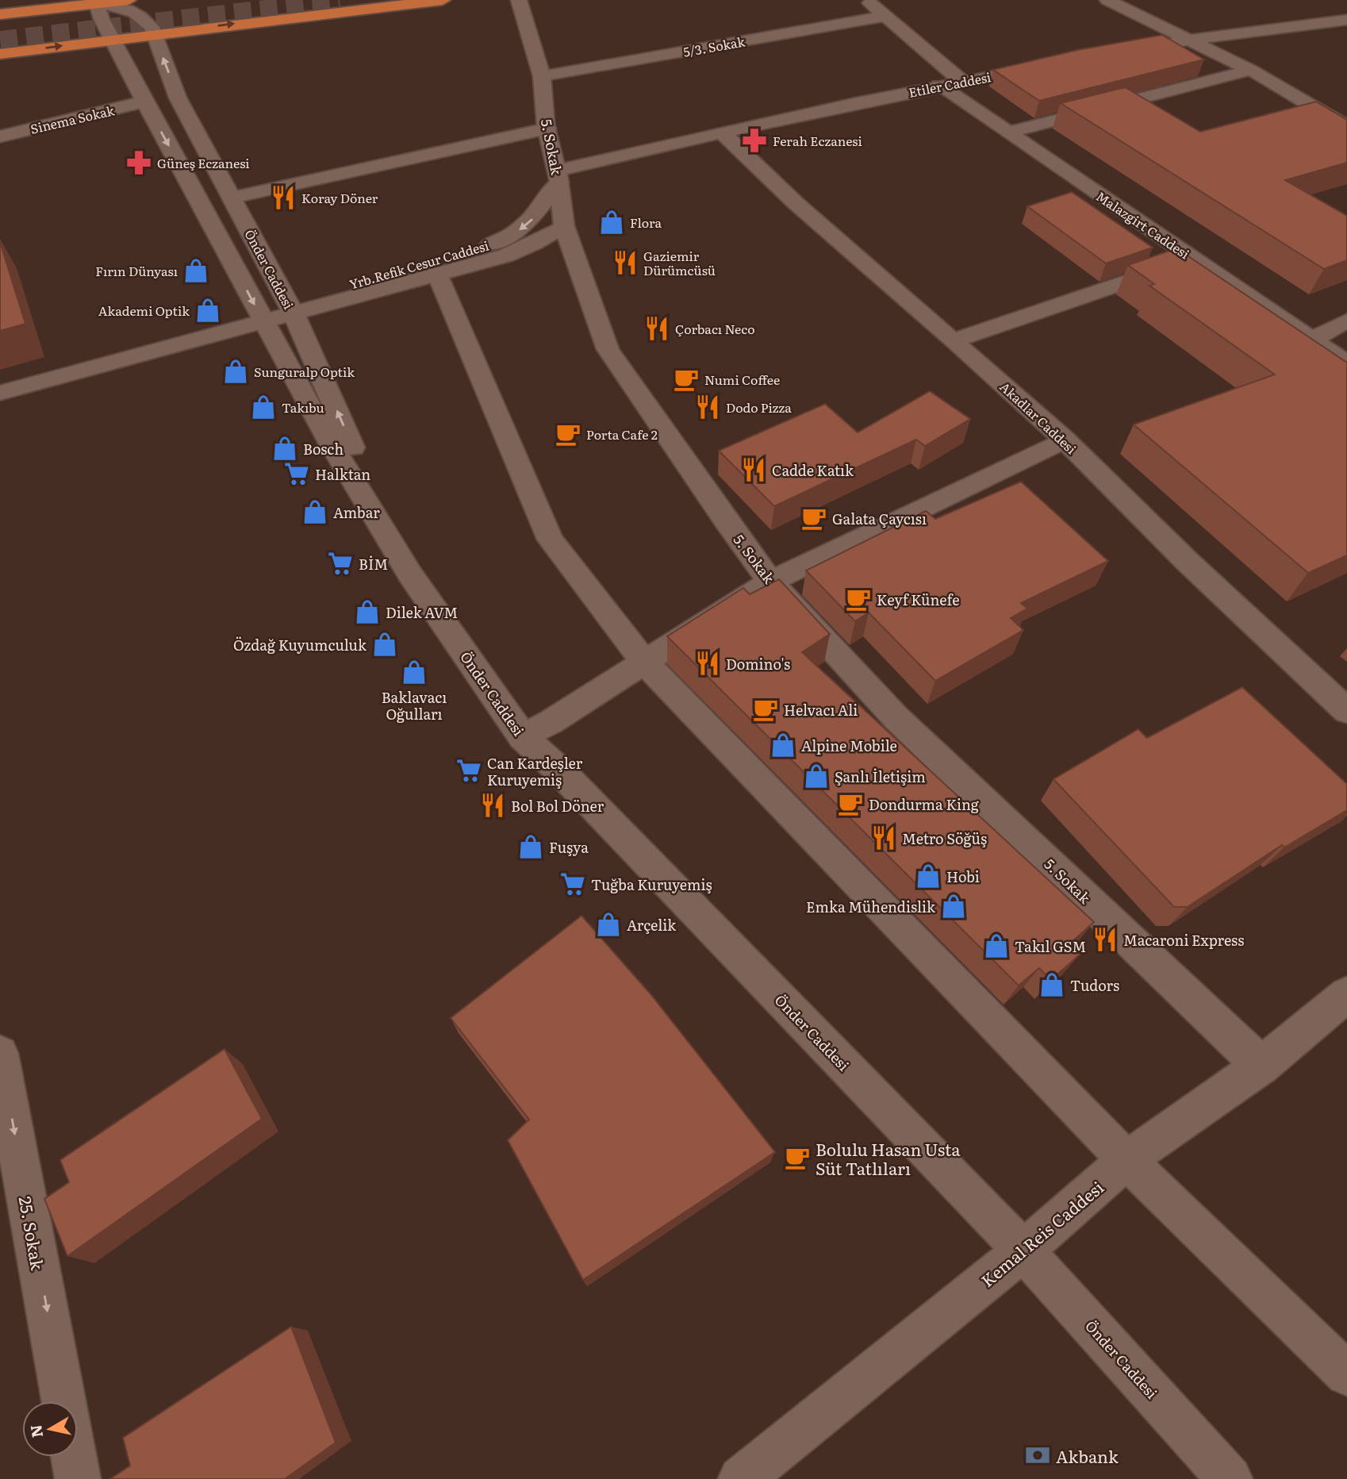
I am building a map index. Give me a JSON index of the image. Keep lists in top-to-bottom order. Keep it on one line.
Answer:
{"streets":{"street":["5/3. Sokak","Etiler Caddesi","Sinema Sokak","5. Sokak","Malazgirt Caddesi","Yrb.Refik Cesur Caddesi","Önder Caddesi","Akadlar Caddesi","25. Sokak","Kemal Reis Caddesi"]},"crossings":[["5/3. Sokak","5. Sokak"],["Etiler Caddesi","5. Sokak"],["Etiler Caddesi","Malazgirt Caddesi"],["Etiler Caddesi","Yrb.Refik Cesur Caddesi"],["Etiler Caddesi","Akadlar Caddesi"],["Sinema Sokak","Önder Caddesi"],["5. Sokak","Yrb.Refik Cesur Caddesi"],["5. Sokak","Kemal Reis Caddesi"],["Yrb.Refik Cesur Caddesi","Önder Caddesi"],["Önder Caddesi","Kemal Reis Caddesi"]],"one_way":["25. Sokak"],"places":{"pharmacy":["Ferah Eczanesi","Güneş Eczanesi"],"restaurant":["Koray Döner","Gaziemir Dürümcüsü","Çorbacı Neco","Dodo Pizza","Cadde Katık","Domino's","Bol Bol Döner","Metro Söğüş","Macaroni Express"],"shop":["Flora","Fırın Dünyası","Akademi Optik","Sunguralp Optik","Takıbu","Bosch","Ambar","Dilek AVM","Özdağ Kuyumculuk","Baklavacı Oğulları","Alpine Mobile","Şanlı İletişim","Fuşya","Hobi","Emka Mühendislik","Arçelik","Takıl GSM","Tudors"],"cafe":["Numi Coffee","Porta Cafe 2","Galata Çaycısı","Keyf Künefe","Helvacı Ali","Dondurma King","Bolulu Hasan Usta Süt Tatlıları"],"supermarket":["Halktan","BİM","Can Kardeşler Kuruyemiş","Tuğba Kuruyemiş"],"bank":["Akbank"]},"north":"left"}
